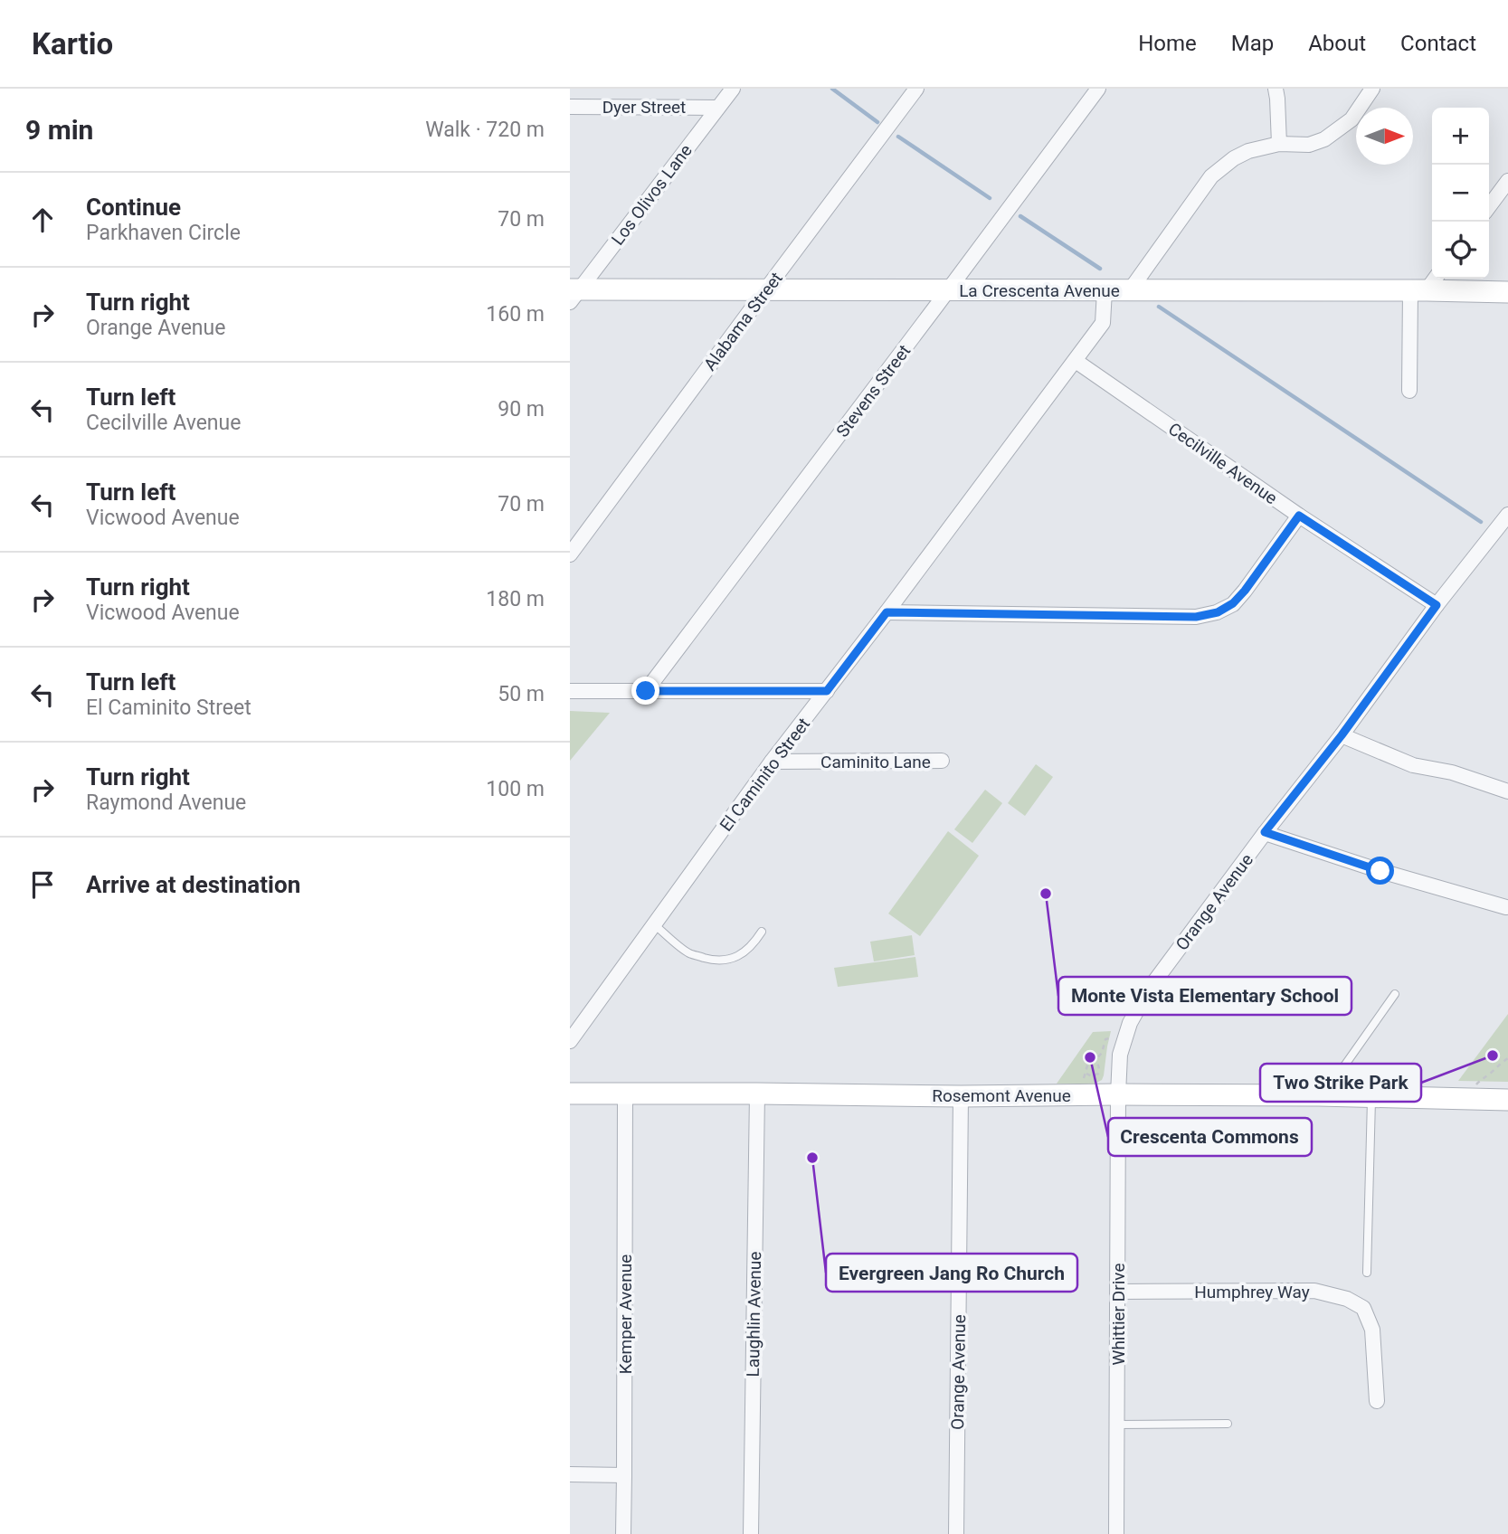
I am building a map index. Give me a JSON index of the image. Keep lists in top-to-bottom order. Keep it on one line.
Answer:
{"streets":{"street":["Dyer Street","Los Olivos Lane","La Crescenta Avenue","Alabama Street","Stevens Street","Cecilville Avenue","Caminito Lane","El Caminito Street","Orange Avenue","Rosemont Avenue","Humphrey Way","Kemper Avenue","Laughlin Avenue","Whittier Drive"]},"crossings":[["Dyer Street","Los Olivos Lane"],["Los Olivos Lane","La Crescenta Avenue"],["La Crescenta Avenue","Alabama Street"],["La Crescenta Avenue","Stevens Street"],["La Crescenta Avenue","El Caminito Street"],["Cecilville Avenue","El Caminito Street"],["Cecilville Avenue","Orange Avenue"],["Caminito Lane","El Caminito Street"],["Orange Avenue","Rosemont Avenue"],["Orange Avenue","Whittier Drive"],["Rosemont Avenue","Kemper Avenue"],["Rosemont Avenue","Laughlin Avenue"],["Rosemont Avenue","Whittier Drive"],["Humphrey Way","Whittier Drive"]],"places":["Monte Vista Elementary School","Two Strike Park","Crescenta Commons","Evergreen Jang Ro Church"],"north":"right","page":{"header":"Kartio","nav":["Home","Map","About","Contact"],"heading":["9 min","Walk · 720 m"],"map_buttons":["+","−"],"list":[["Continue","Parkhaven Circle","70 m"],["Turn right","Orange Avenue","160 m"],["Turn left","Cecilville Avenue","90 m"],["Turn left","Vicwood Avenue","70 m"],["Turn right","Vicwood Avenue","180 m"],["Turn left","El Caminito Street","50 m"],["Turn right","Raymond Avenue","100 m"],"Arrive at destination"]}}
